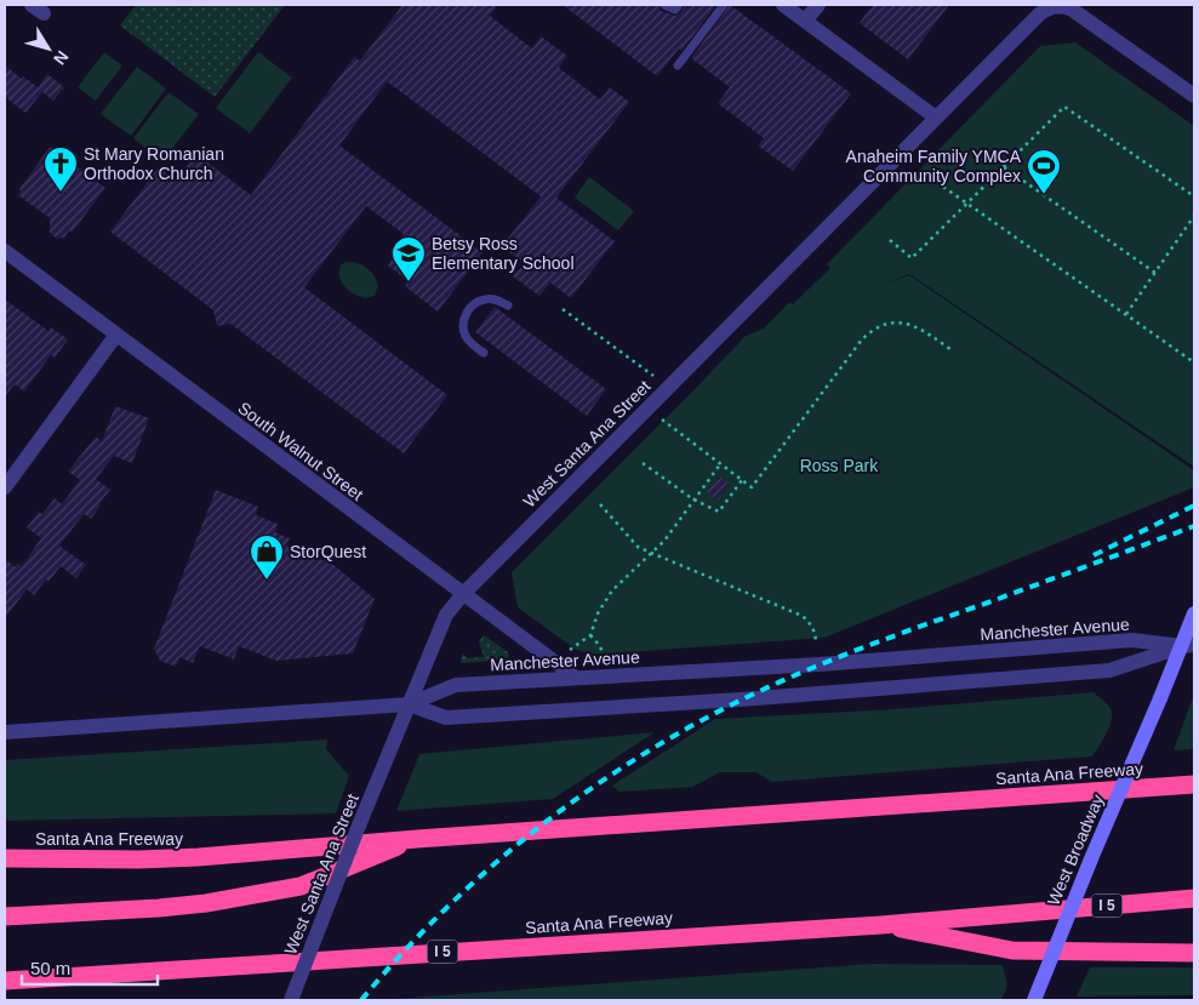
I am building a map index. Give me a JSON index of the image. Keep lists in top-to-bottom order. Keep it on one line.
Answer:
{"streets":{"highway":["Santa Ana Freeway","I 5"],"main road":["West Broadway"],"street":["West Santa Ana Street","South Walnut Street","Manchester Avenue"]},"crossings":[["West Santa Ana Street","South Walnut Street"],["West Santa Ana Street","Manchester Avenue"],["South Walnut Street","Manchester Avenue"],["Manchester Avenue","West Broadway"]],"parks":["Ross Park"],"places":{"church":["St Mary Romanian Orthodox Church"],"sports":["Anaheim Family YMCA Community Complex"],"school or university":["Betsy Ross Elementary School"],"shop":["StorQuest"]},"scale_bar":"50 m","north":"bottom right"}
